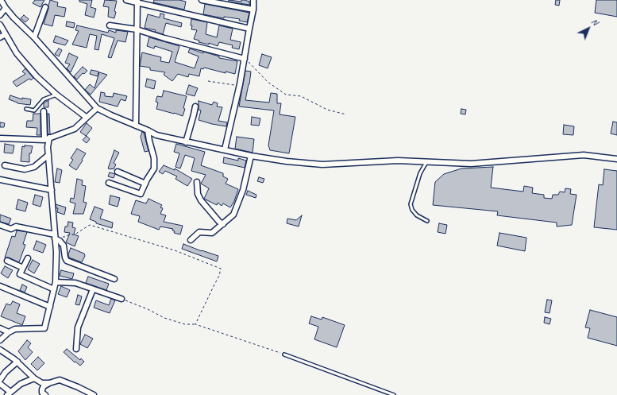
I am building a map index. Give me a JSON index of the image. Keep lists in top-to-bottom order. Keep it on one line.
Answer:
{"north":"top right"}
